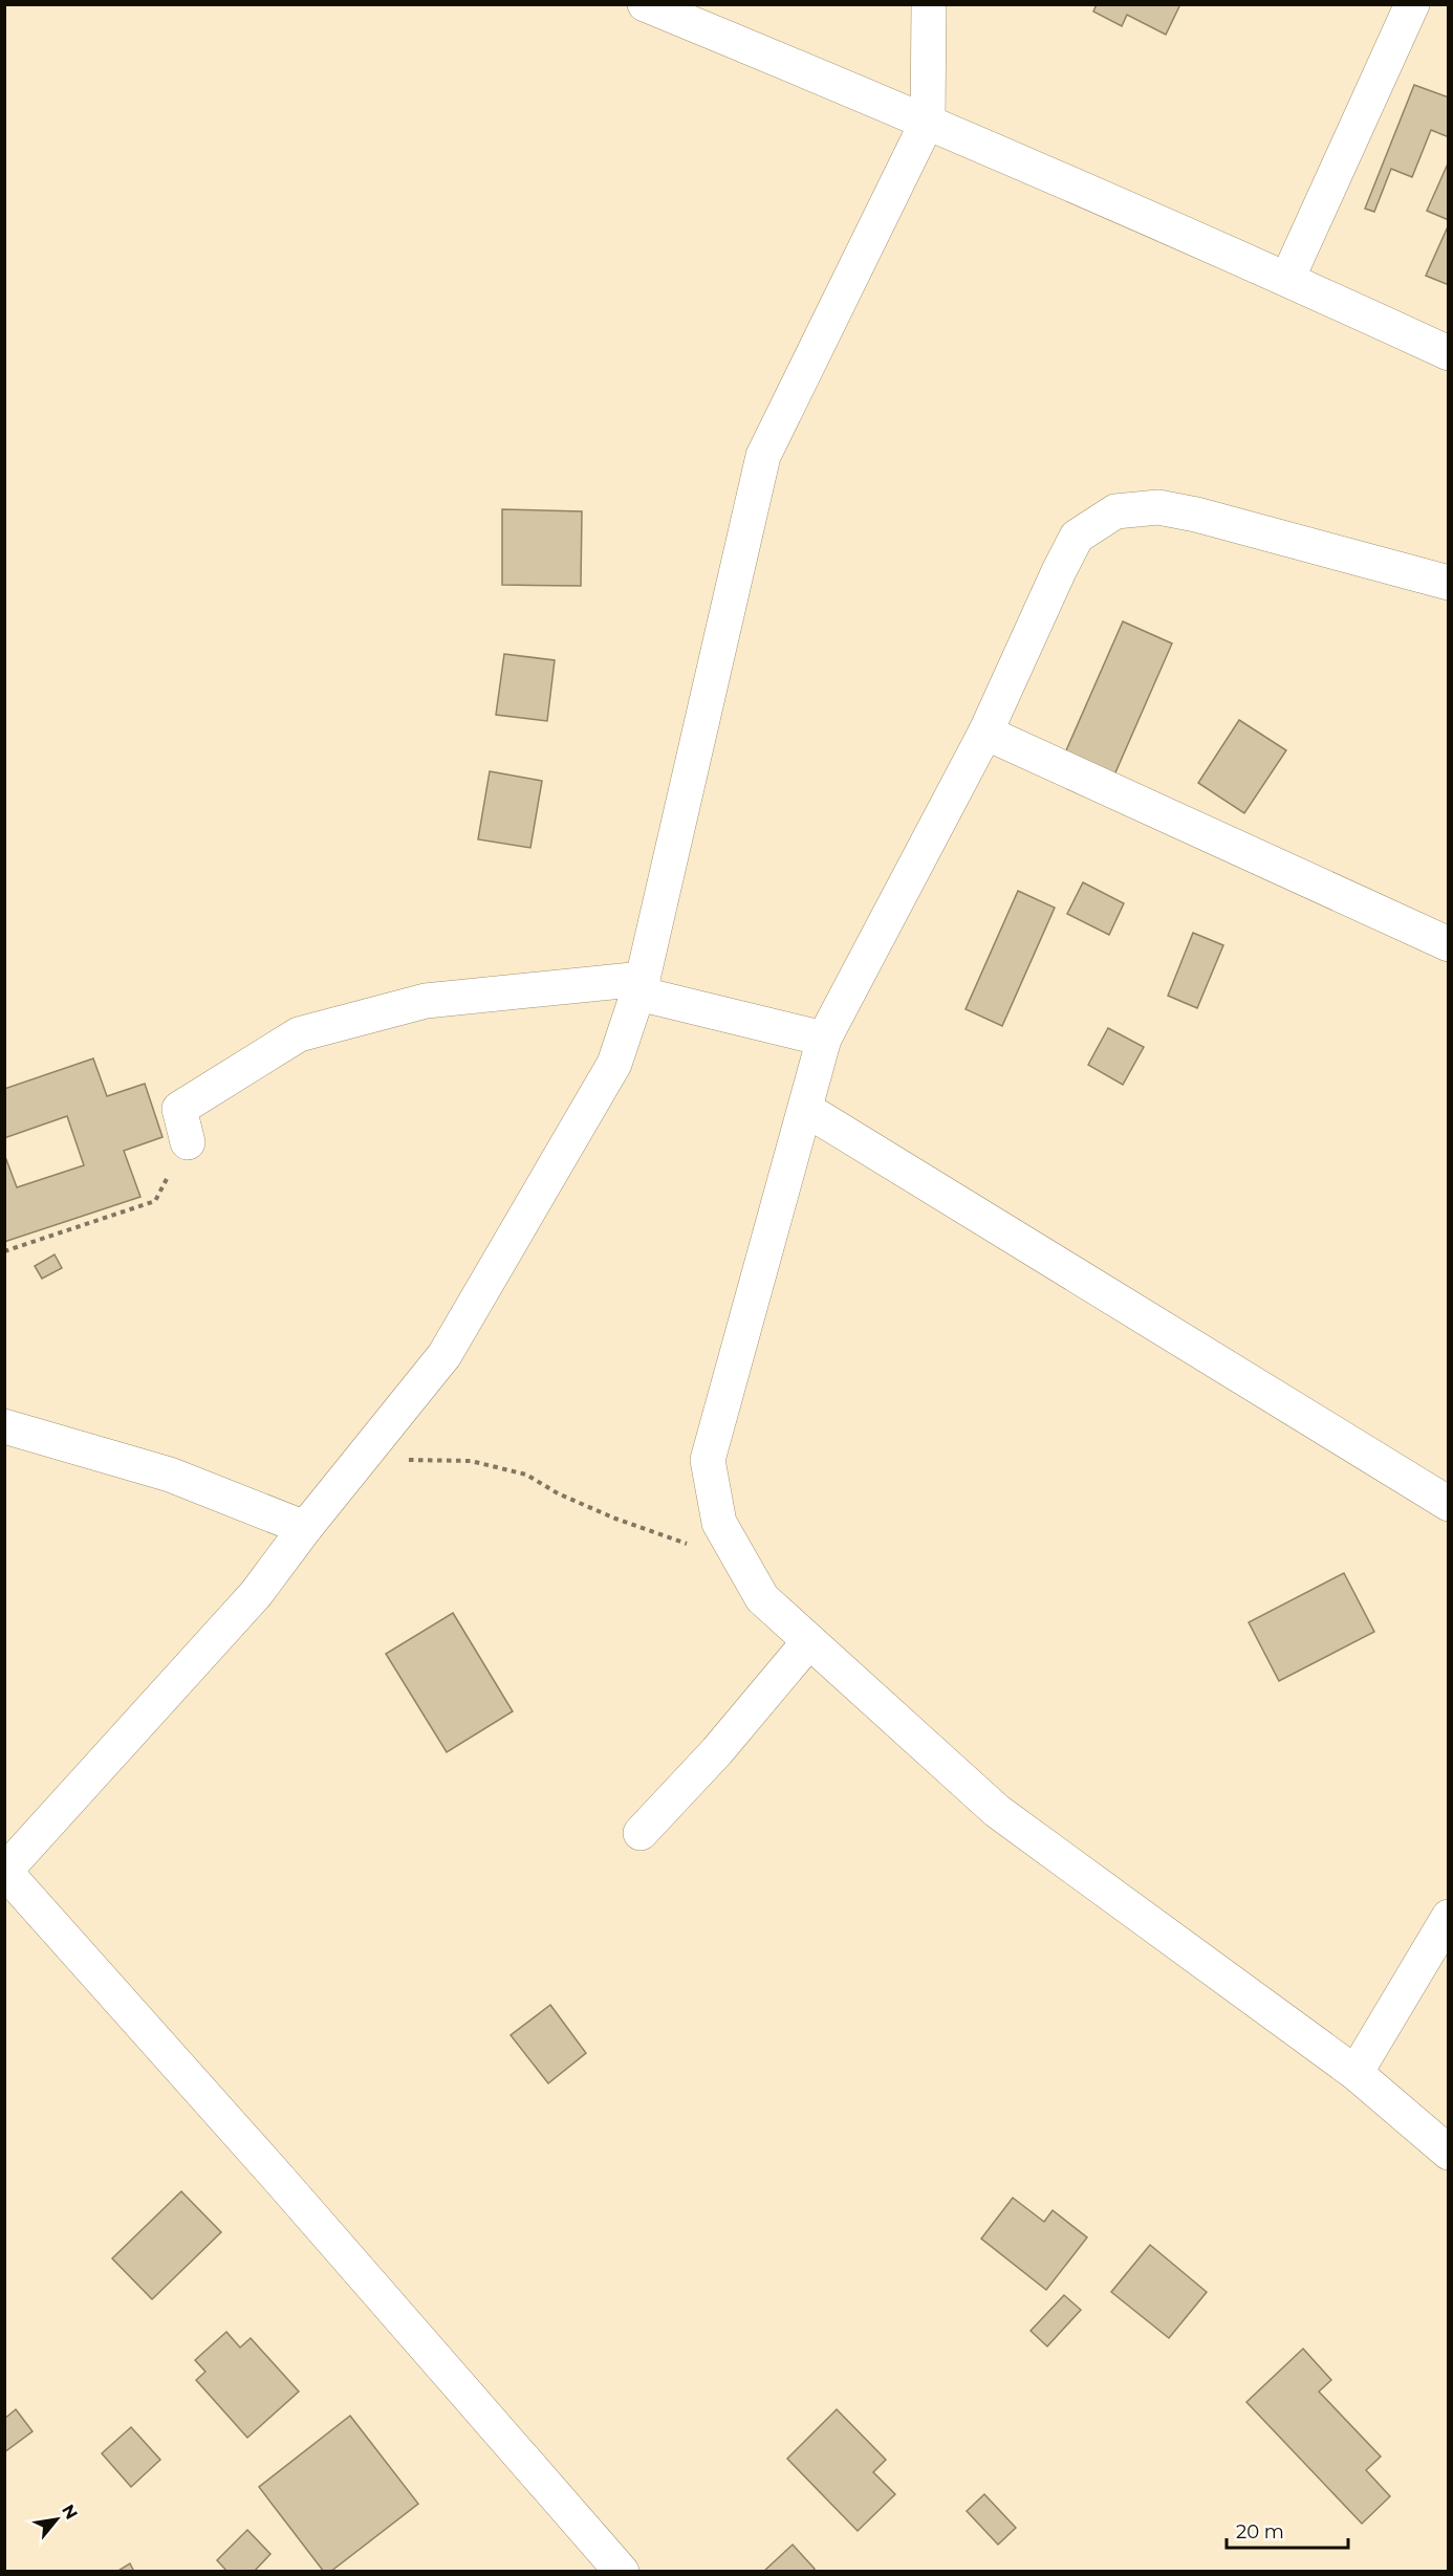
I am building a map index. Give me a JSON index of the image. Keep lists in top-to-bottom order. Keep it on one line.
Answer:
{"scale_bar":"20 m","north":"top right"}
